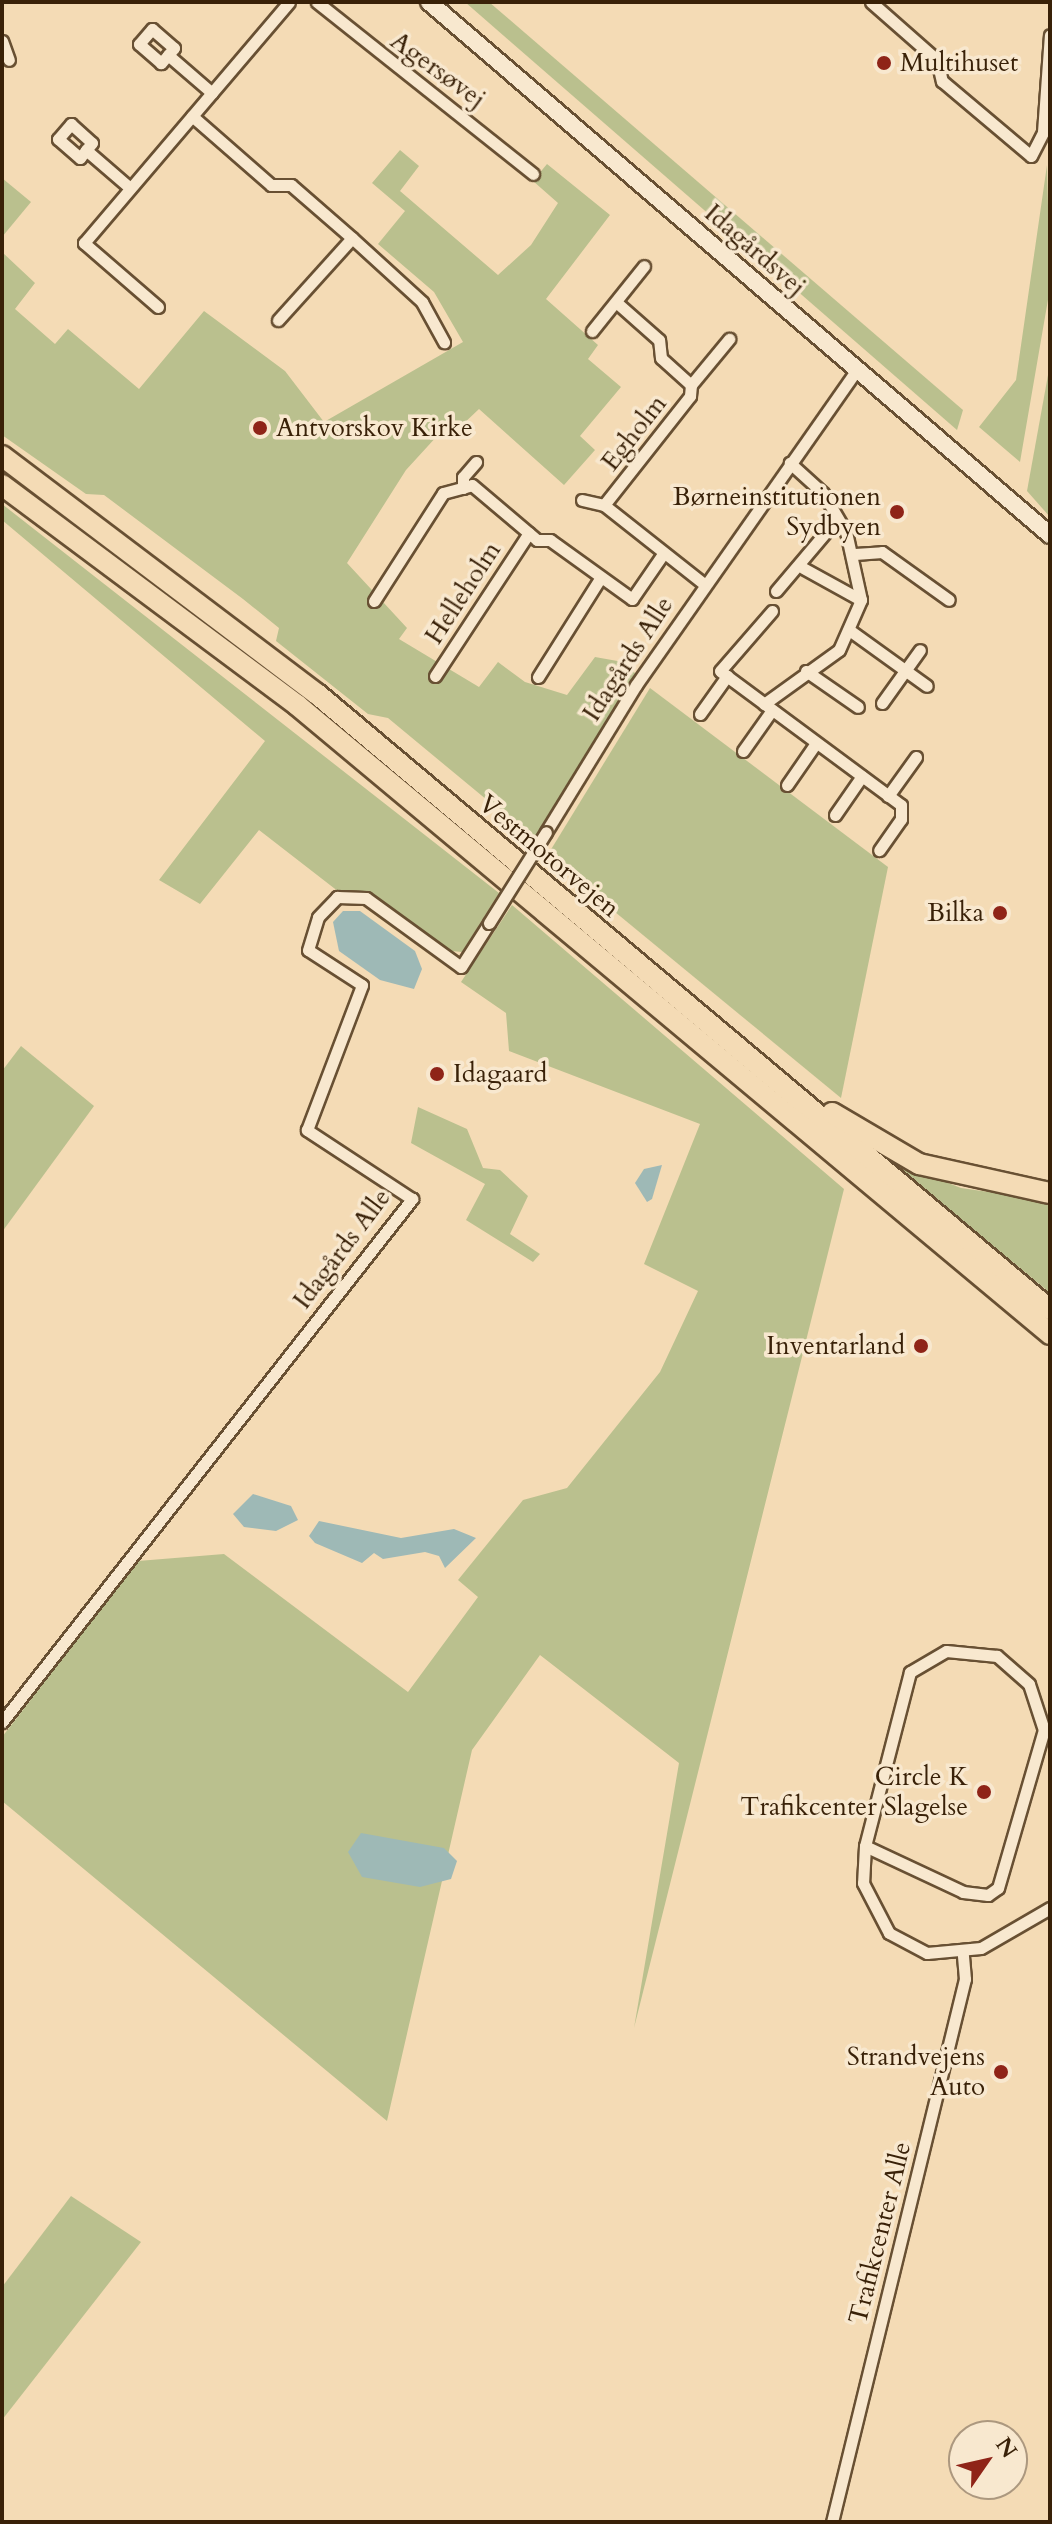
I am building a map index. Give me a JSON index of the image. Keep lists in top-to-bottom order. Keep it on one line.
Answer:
{"streets":{"highway":["Vestmotorvejen"],"main road":["Idagårdsvej"],"street":["Agersøvej","Egholm","Helleholm","Idagårds Alle","Trafikcenter Alle"]},"crossings":[["Idagårdsvej","Idagårds Alle"],["Egholm","Helleholm"],["Egholm","Idagårds Alle"]],"places":["Multihuset","Antvorskov Kirke","Børneinstitutionen Sydbyen","Bilka","Idagaard","Inventarland","Circle K Trafikcenter Slagelse","Strandvejens Auto"],"north":"top right"}
